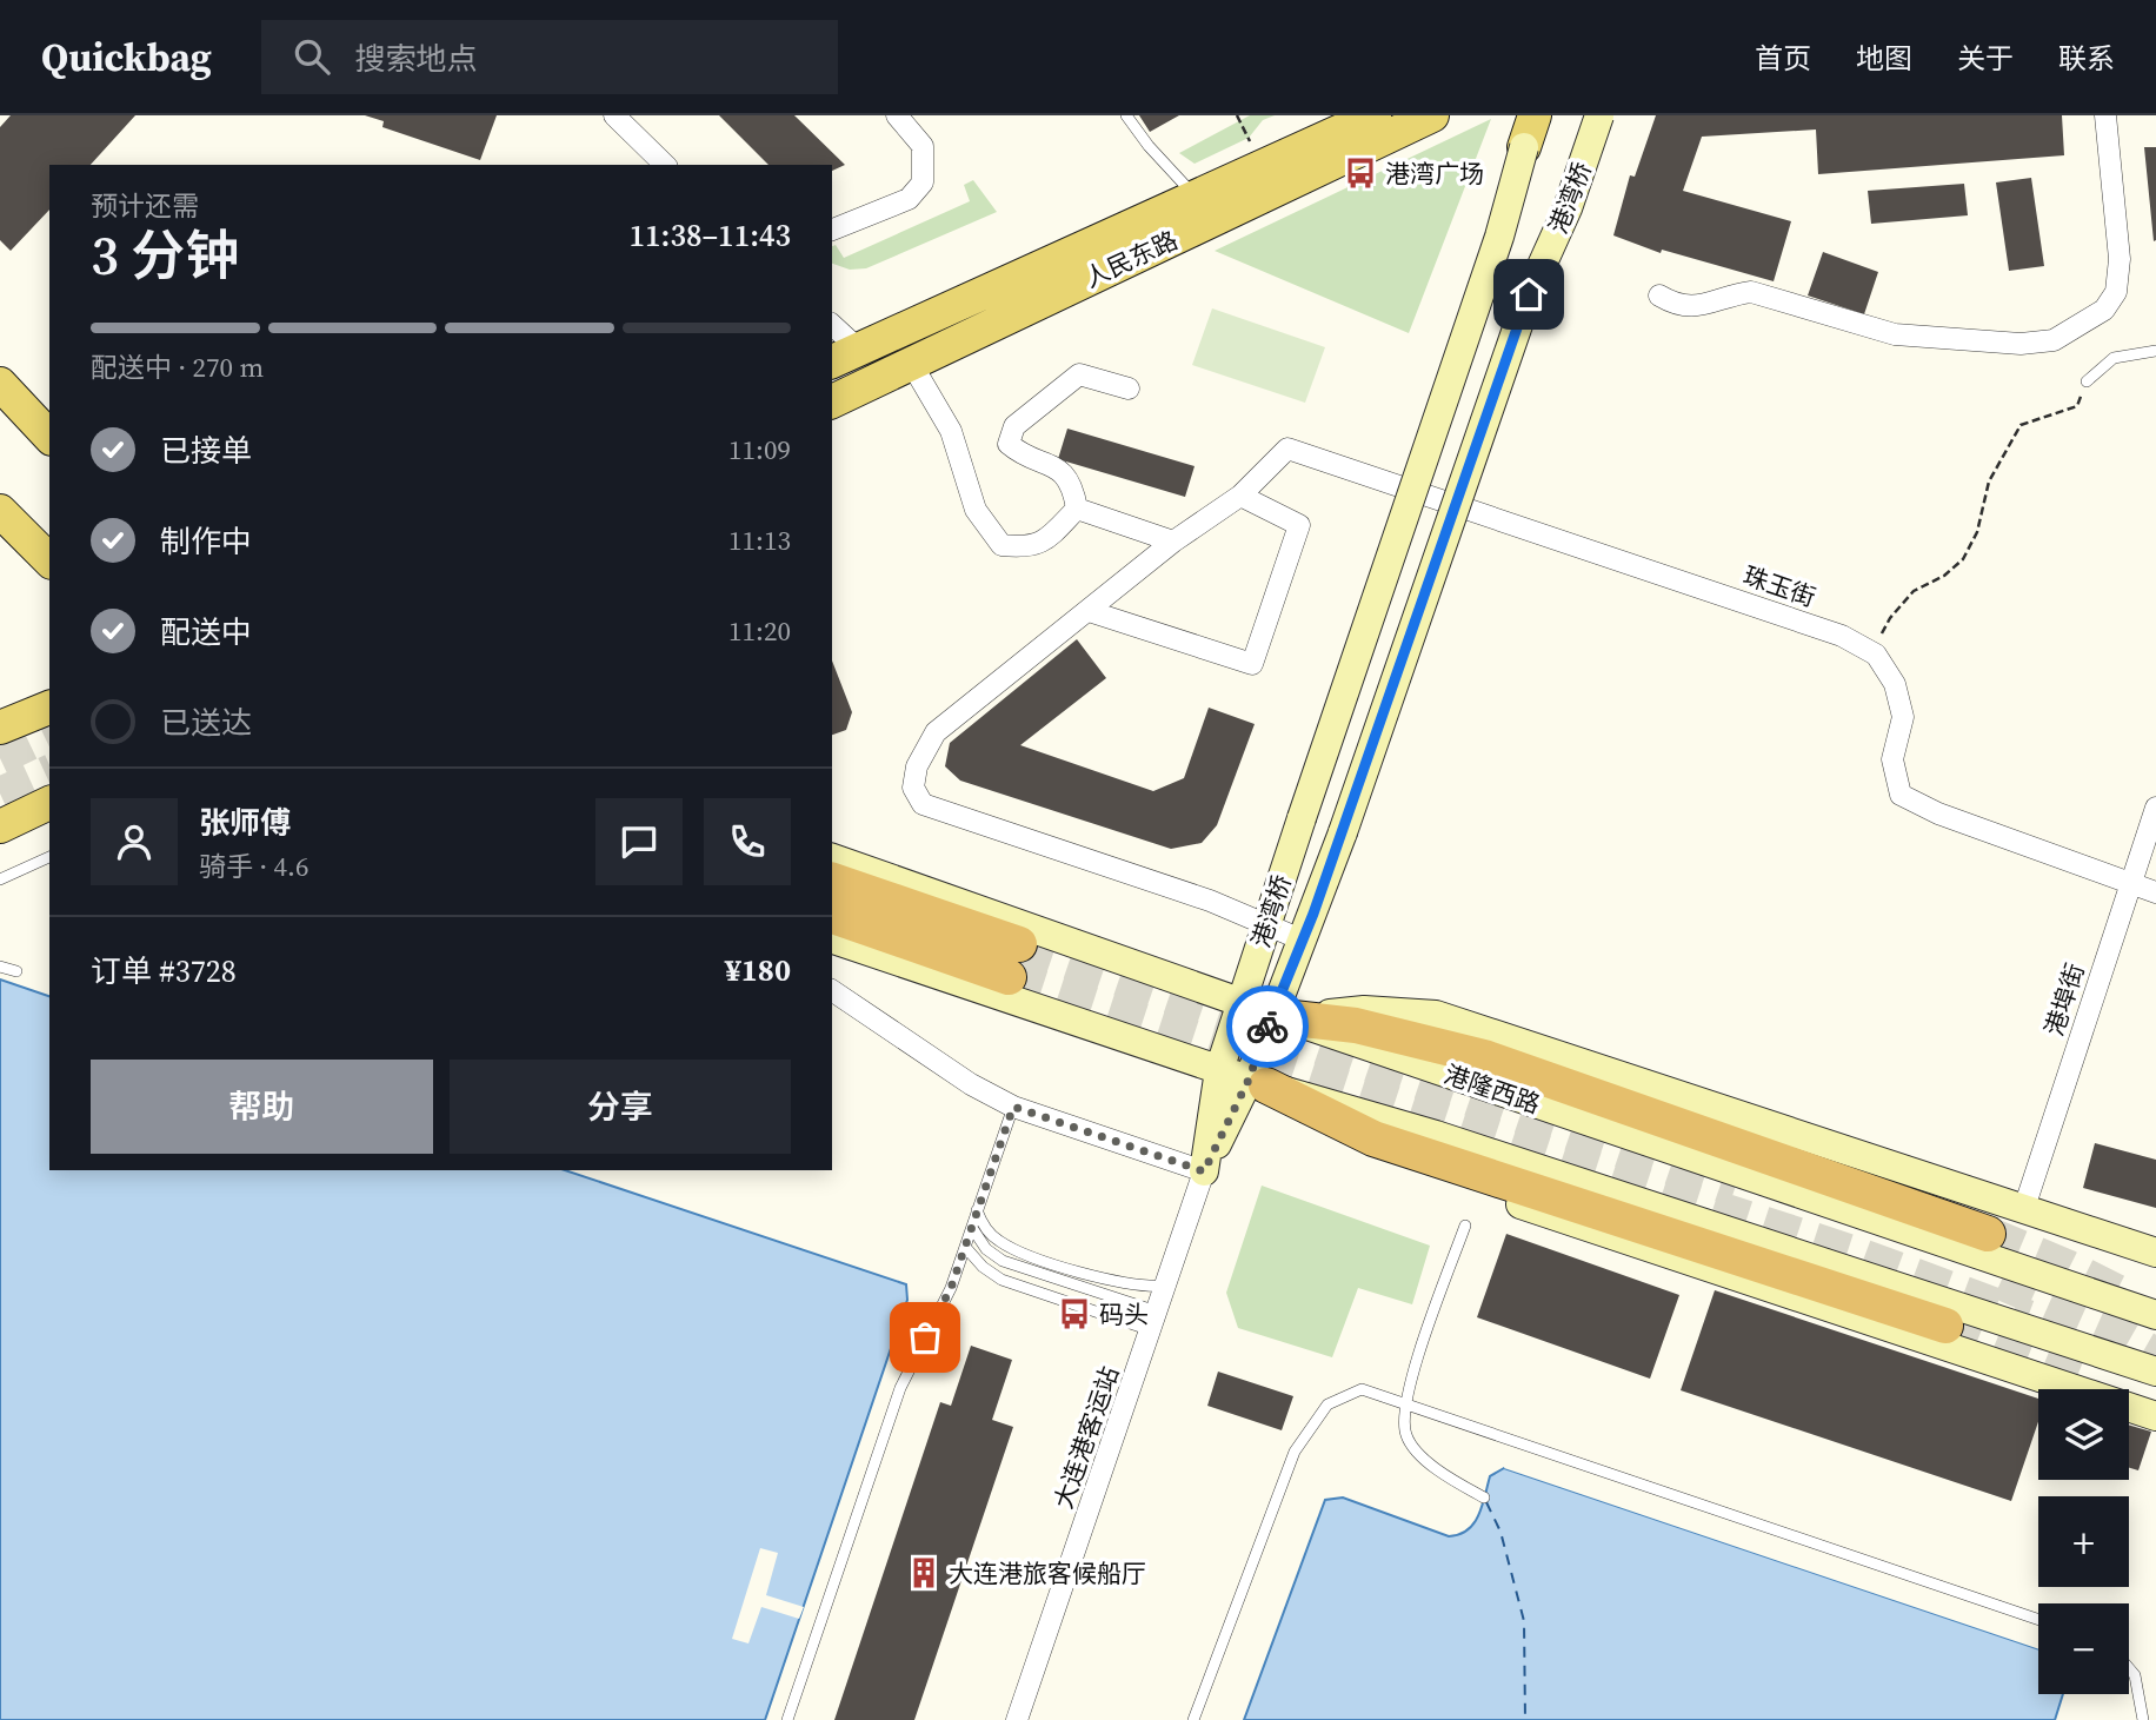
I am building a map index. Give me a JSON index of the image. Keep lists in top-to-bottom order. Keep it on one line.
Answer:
{"streets":{"main road":["港湾桥","人民东路","港隆西路"],"street":["珠玉街","港埠街","大连港客运站"]},"crossings":[["港湾桥","港隆西路"],["港湾桥","大连港客运站"]],"places":{"bus stop":["港湾广场","码头"],"building":["大连港旅客候船厅"]},"page":{"header":"Quickbag","search":"搜索地点","nav":["首页","地图","关于","联系"],"heading":["3 分钟","预计还需","11:38–11:43"],"panel":["张师傅","骑手 · 4.6","订单 #3728","¥180"],"bar":"配送中 · 270 m","list":[["已接单","11:09"],["制作中","11:13"],["配送中","11:20"],"已送达"],"buttons":["帮助","分享"],"map_buttons":["+","−"]}}
